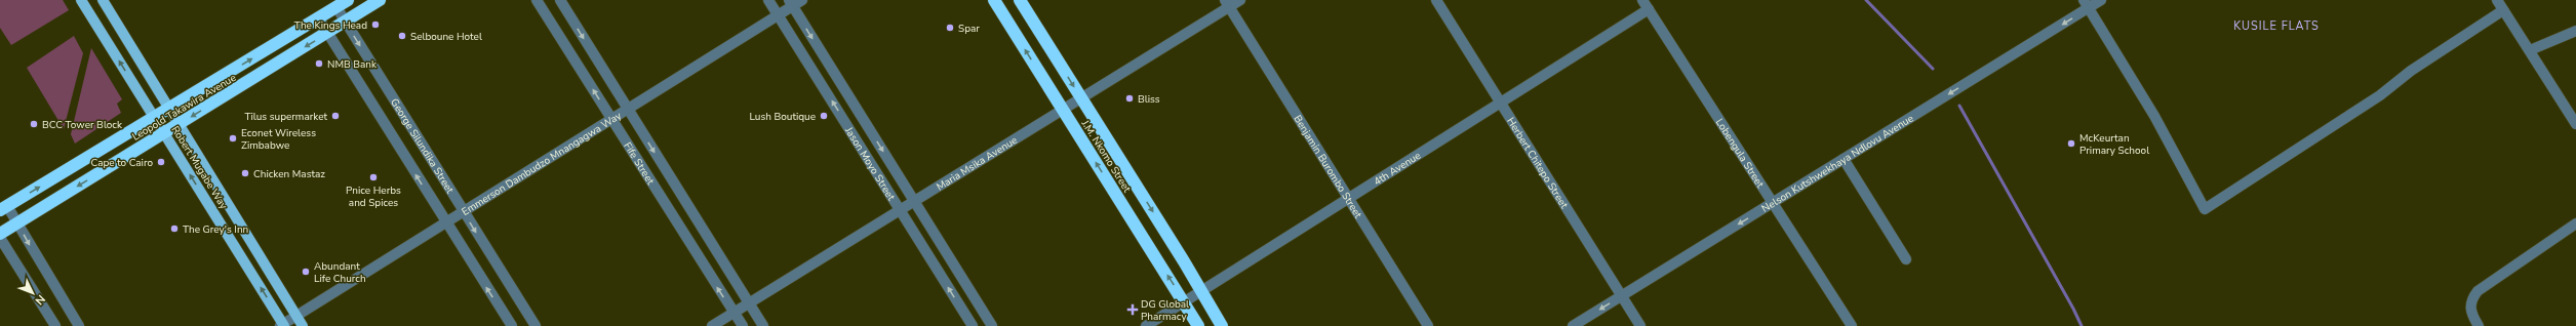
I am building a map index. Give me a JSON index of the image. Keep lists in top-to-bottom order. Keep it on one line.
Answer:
{"streets":{"highway":["Leopold Takawira Avenue","J.M. Nkomo Street"],"main road":["Robert Mugabe Way"],"street":["George Silundika Street","Lobengula Street","Emmerson Dambudzo Mnangagwa Way","Fife Street","Jason Moyo Street","Maria Msika Avenue","Herbert Chitepo Street","Nelson Kutshwekhaya Ndlovu Avenue","Benjamin Burombo Street","4th Avenue"]},"crossings":[["Leopold Takawira Avenue","George Silundika Street"],["Leopold Takawira Avenue","Robert Mugabe Way"],["George Silundika Street","Emmerson Dambudzo Mnangagwa Way"],["Lobengula Street","Nelson Kutshwekhaya Ndlovu Avenue"],["Lobengula Street","4th Avenue"],["J.M. Nkomo Street","Maria Msika Avenue"],["J.M. Nkomo Street","4th Avenue"],["Emmerson Dambudzo Mnangagwa Way","Fife Street"],["Emmerson Dambudzo Mnangagwa Way","Jason Moyo Street"],["Emmerson Dambudzo Mnangagwa Way","Robert Mugabe Way"],["Fife Street","Maria Msika Avenue"],["Jason Moyo Street","Maria Msika Avenue"],["Maria Msika Avenue","Benjamin Burombo Street"],["Herbert Chitepo Street","Nelson Kutshwekhaya Ndlovu Avenue"],["Herbert Chitepo Street","4th Avenue"],["Benjamin Burombo Street","4th Avenue"]],"one_way":["Nelson Kutshwekhaya Ndlovu Avenue"],"districts":["KUSILE FLATS"],"places":{"other":["The Kings Head","Spar","Selboune Hotel","NMB Bank","Bliss","Tilus supermarket","Lush Boutique","BCC Tower Block","Econet Wireless Zimbabwe","McKeurtan Primary School","Cape to Cairo","Chicken Mastaz","Pnice Herbs and Spices","The Grey's Inn","Abundant Life Church"],"health":["DG Global Pharmacy"]},"north":"bottom right"}
